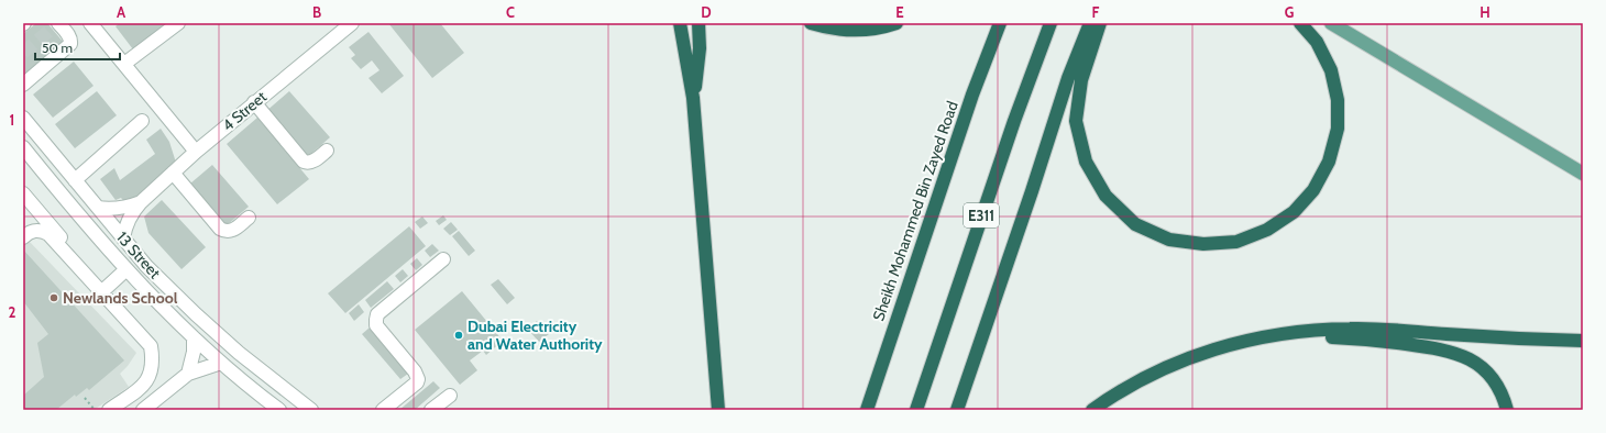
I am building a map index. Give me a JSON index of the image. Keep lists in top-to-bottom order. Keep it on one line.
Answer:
{"streets":{"highway":["Sheikh Mohammed Bin Zayed Road","E311"],"street":["4 Street","13 Street"]},"crossings":[["4 Street","13 Street"]],"places":["Newlands School","Dubai Electricity and Water Authority"],"scale_bar":"50 m","grid":{"columns":["A","B","C","D","E","F","G","H"],"rows":["1","2"]}}
